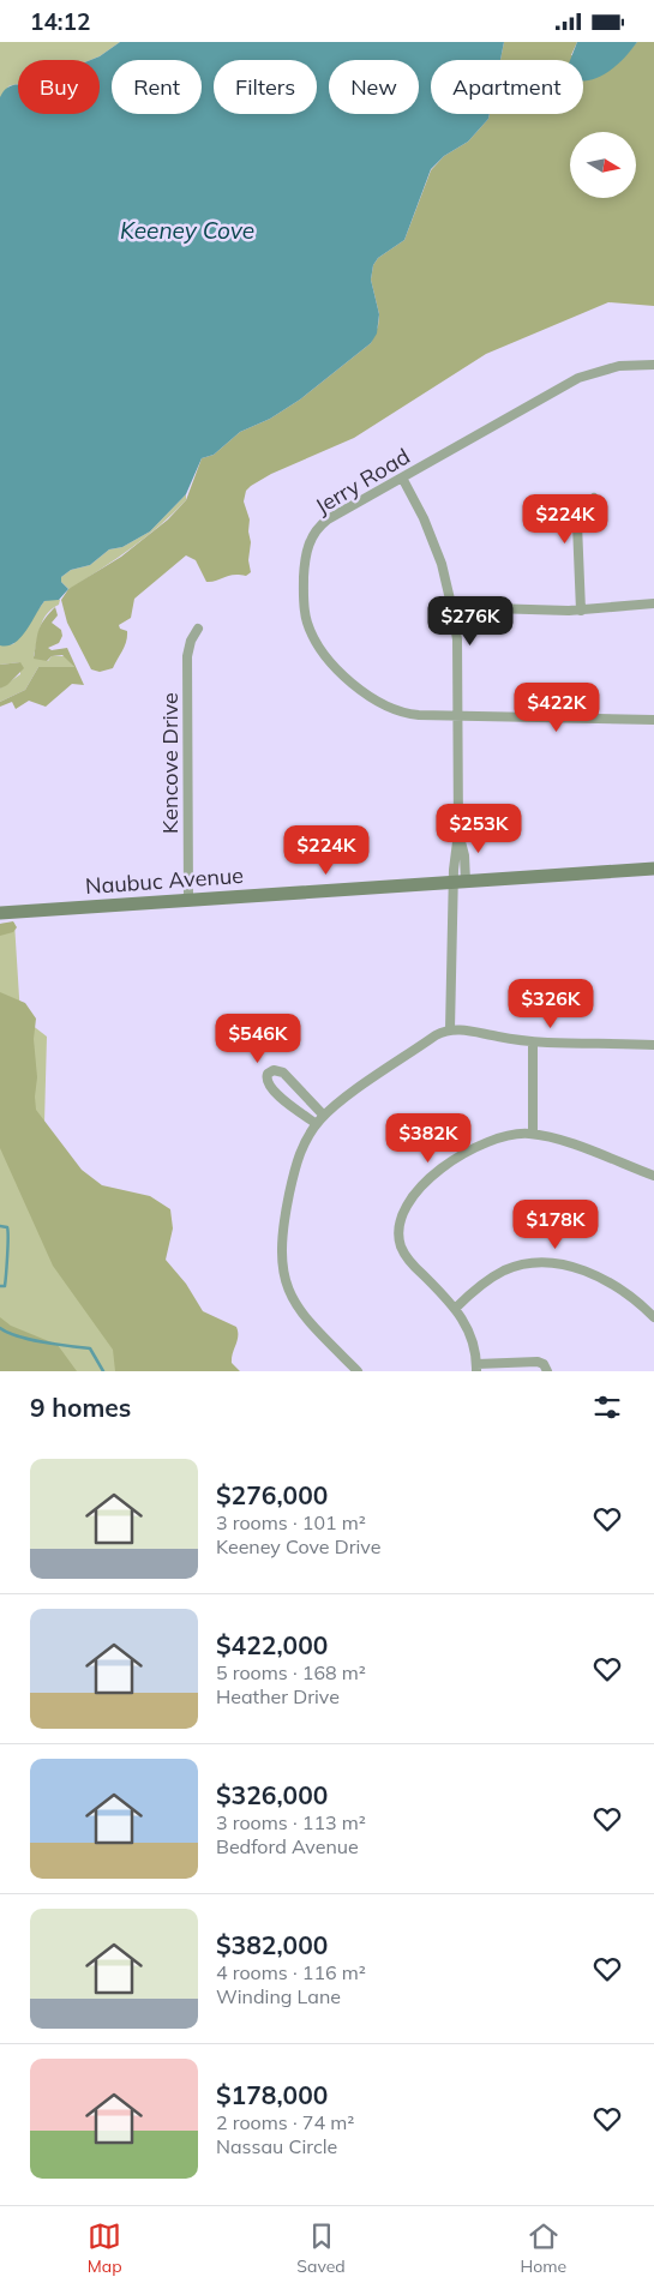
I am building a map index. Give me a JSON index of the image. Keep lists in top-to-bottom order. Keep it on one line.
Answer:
{"streets":{"main road":["Naubuc Avenue"],"street":["Jerry Road","Kencove Drive"]},"crossings":[["Kencove Drive","Naubuc Avenue"]],"water":["Keeney Cove"],"north":"right","page":{"status":"14:12","chip":["Buy","Rent","Filters","New","Apartment"],"price":["$224K","$276K","$422K","$253K","$224K","$326K","$546K","$382K","$178K"],"heading":"9 homes","list":[{"name":"$276,000","note":"3 rooms · 101 m² · Keeney Cove Drive"},{"name":"$422,000","note":"5 rooms · 168 m² · Heather Drive"},{"name":"$326,000","note":"3 rooms · 113 m² · Bedford Avenue"},{"name":"$382,000","note":"4 rooms · 116 m² · Winding Lane"},{"name":"$178,000","note":"2 rooms · 74 m² · Nassau Circle"}],"tabs":["Map","Saved","Home"]}}
